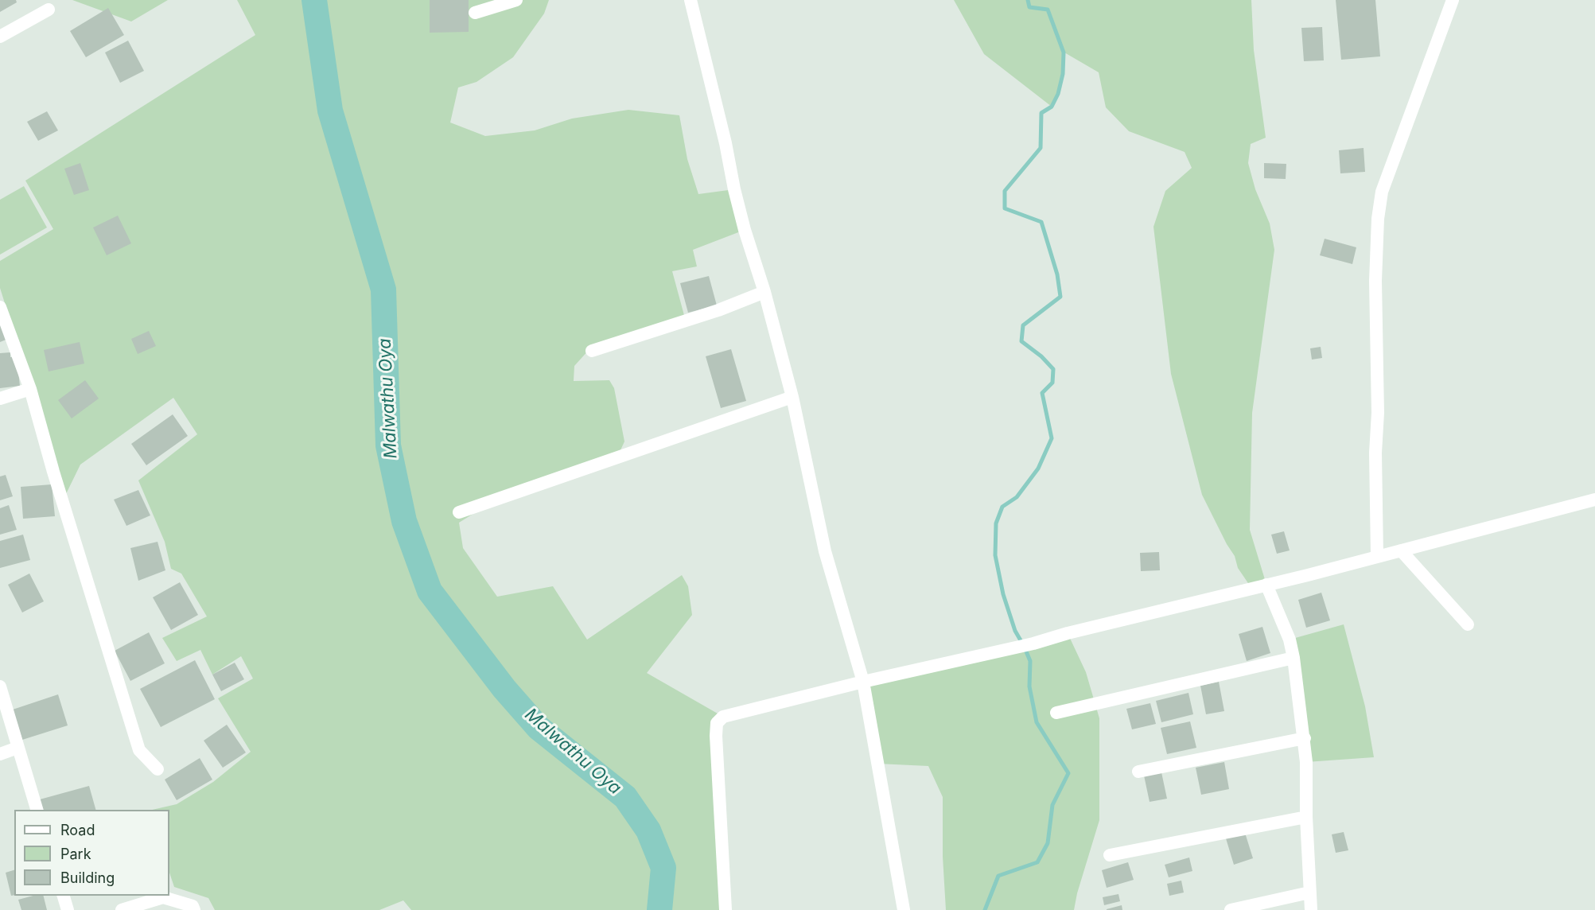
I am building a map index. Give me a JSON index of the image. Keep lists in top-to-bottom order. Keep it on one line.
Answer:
{"water":["Malwathu Oya"],"legend":["Road","Park","Building"]}
